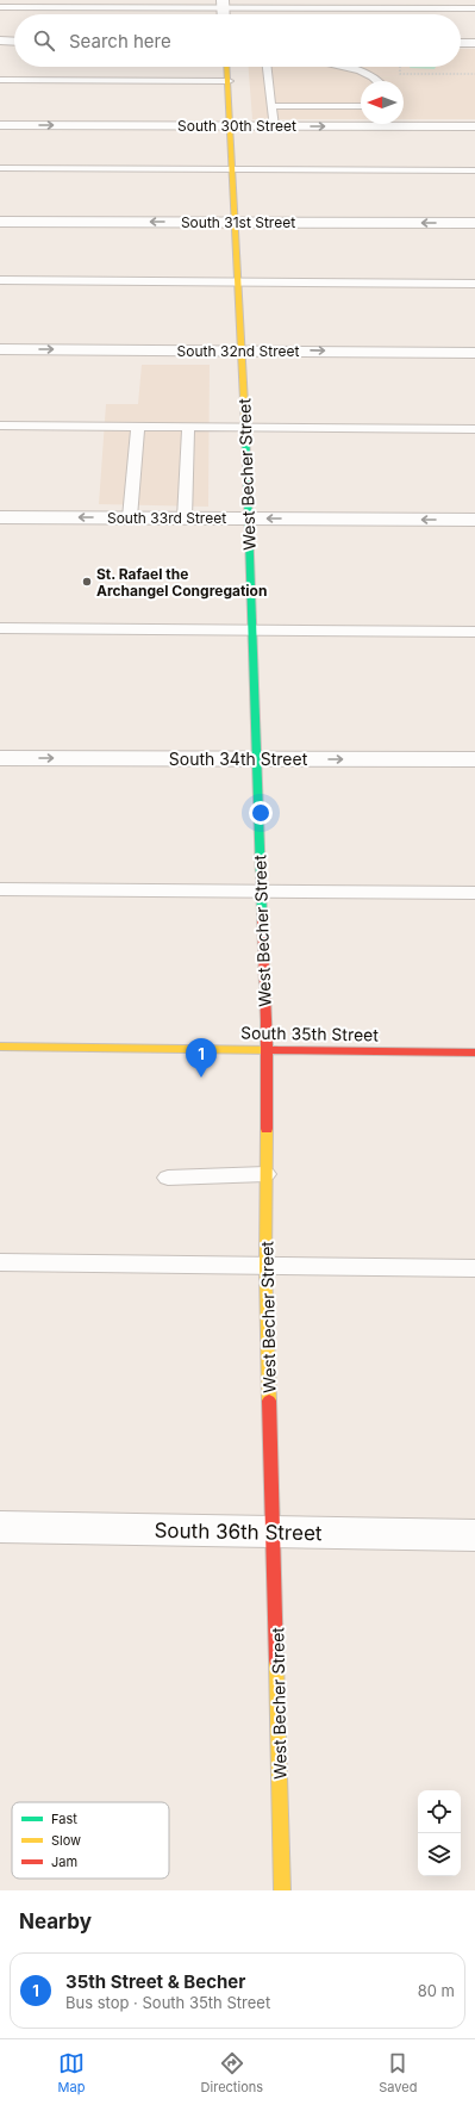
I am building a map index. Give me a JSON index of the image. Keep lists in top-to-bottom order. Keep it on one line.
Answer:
{"streets":{"street":["South 30th Street","South 31st Street","South 32nd Street","West Becher Street","South 33rd Street","South 34th Street","South 35th Street","South 36th Street"]},"crossings":[["South 30th Street","West Becher Street"],["South 31st Street","West Becher Street"],["South 32nd Street","West Becher Street"],["West Becher Street","South 33rd Street"],["West Becher Street","South 34th Street"],["West Becher Street","South 35th Street"],["West Becher Street","South 36th Street"]],"one_way":["South 30th Street","South 31st Street","South 32nd Street","South 33rd Street","South 34th Street"],"places":["St. Rafael the Archangel Congregation"],"legend":["Fast","Slow","Jam"],"north":"left","page":{"search":"Search here","pins":"1","heading":"Nearby","list":[{"mark":"1","name":"35th Street & Becher","note":"Bus stop · South 35th Street","value":"80 m"}],"nav":["Map","Directions","Saved"]}}
